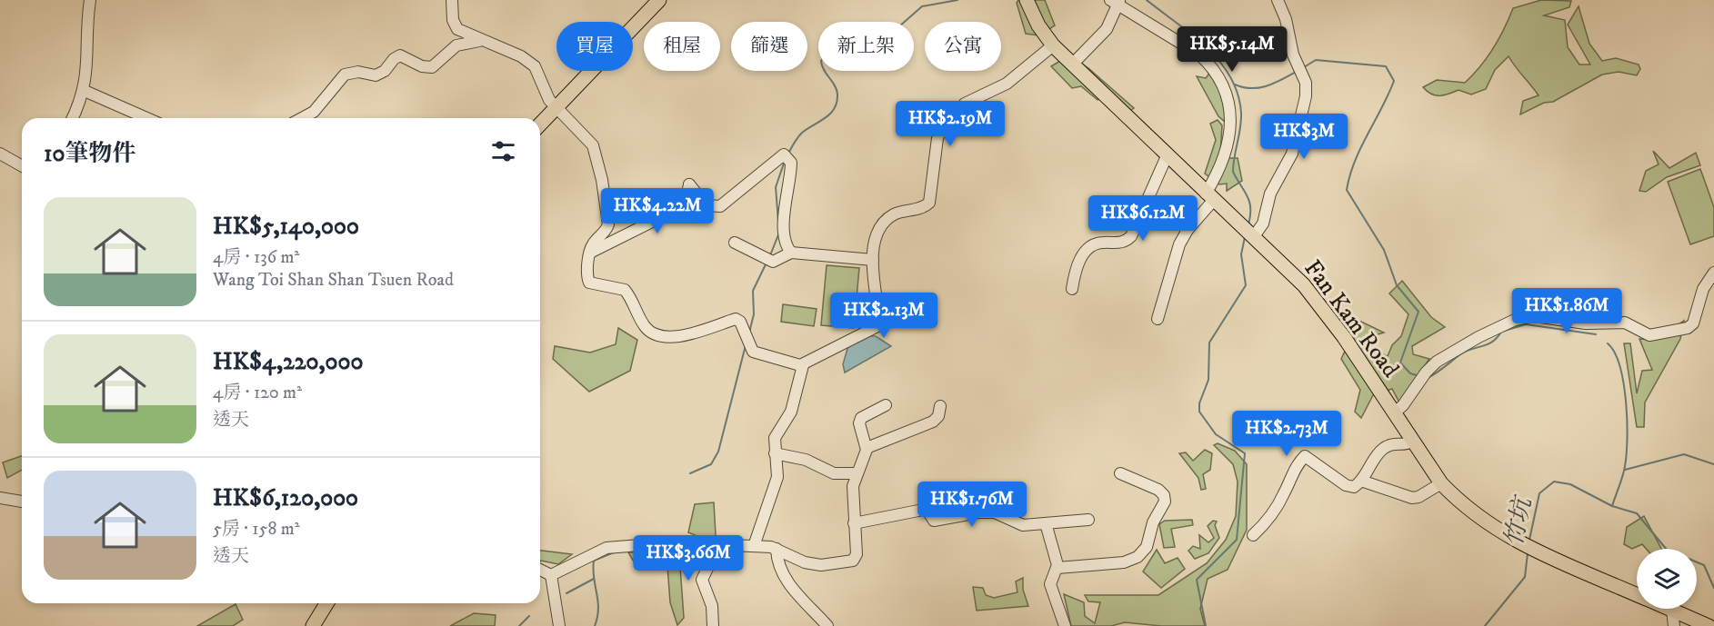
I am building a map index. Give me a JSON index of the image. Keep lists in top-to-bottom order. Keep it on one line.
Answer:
{"streets":{"main road":["Fan Kam Road"]},"water":["竹坑"],"page":{"chip":["買屋","租屋","篩選","新上架","公寓"],"price":["HK$5.14M","HK$2.19M","HK$3M","HK$4.22M","HK$6.12M","HK$1.86M","HK$2.13M","HK$2.73M","HK$1.76M","HK$3.66M"],"heading":"10筆物件","list":[{"name":"HK$5,140,000","note":"4房 · 136 m² · Wang Toi Shan Shan Tsuen Road"},{"name":"HK$4,220,000","note":"4房 · 120 m² · 透天"},{"name":"HK$6,120,000","note":"5房 · 158 m² · 透天"}]}}
